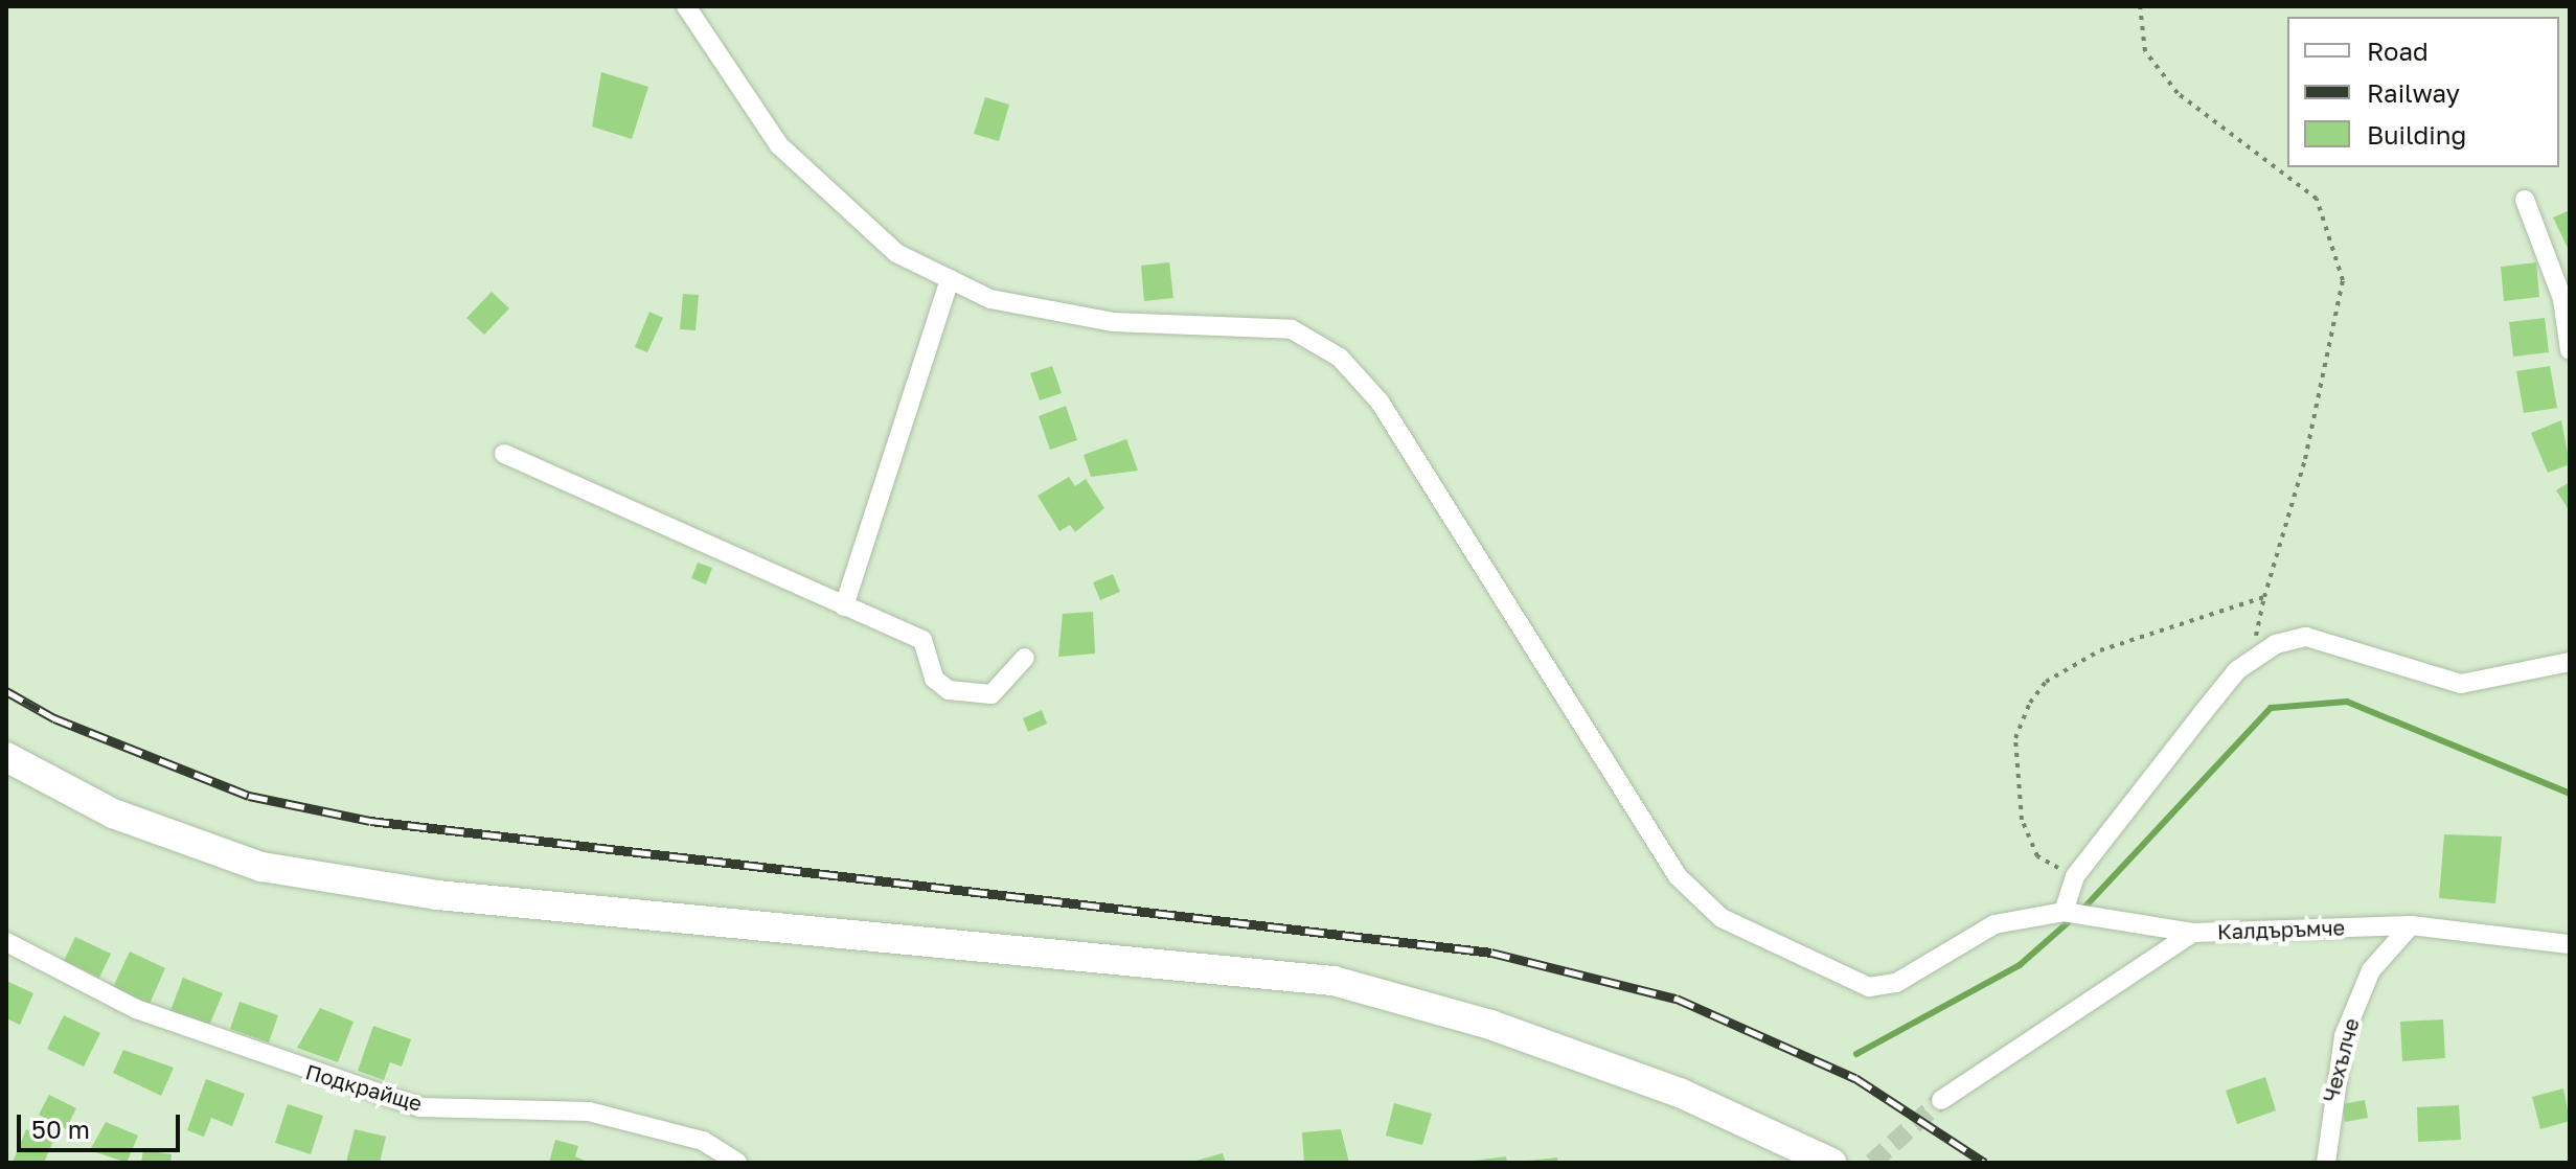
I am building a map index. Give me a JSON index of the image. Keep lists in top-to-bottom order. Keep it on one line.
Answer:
{"streets":{"street":["Калдъръмче","Чехълче","Подкрайще"]},"crossings":[["Калдъръмче","Чехълче"]],"legend":["Road","Railway","Building"],"scale_bar":"50 m"}
